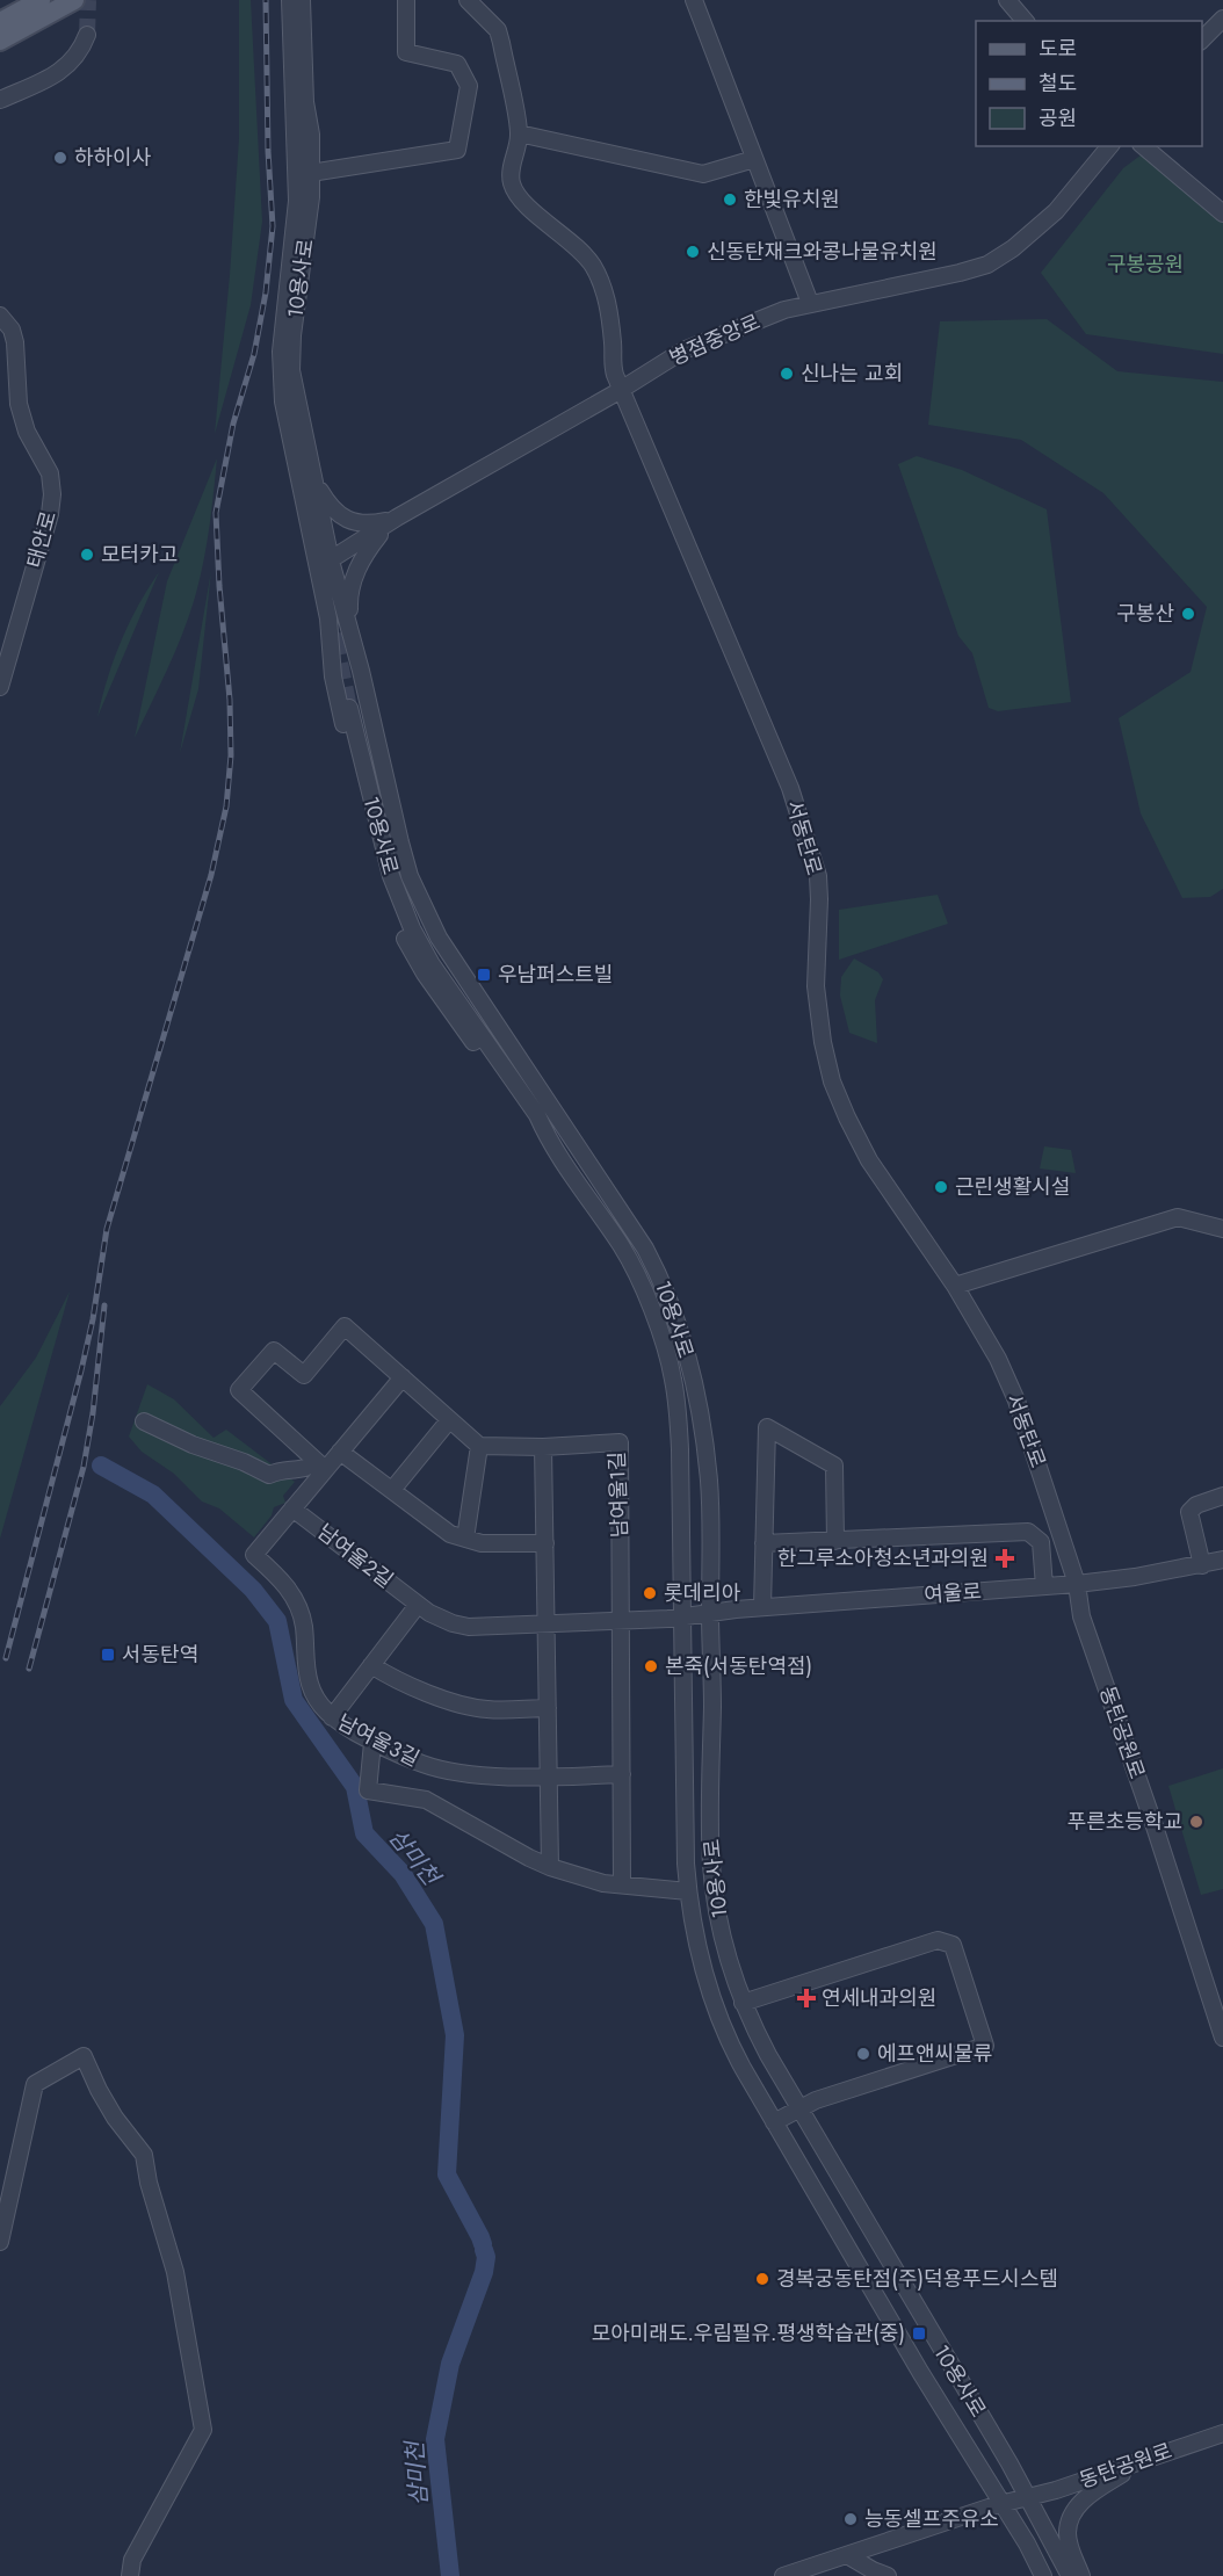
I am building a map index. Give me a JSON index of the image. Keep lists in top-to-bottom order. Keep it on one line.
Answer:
{"streets":{"street":["10용사로","병점중앙로","태안로","서동탄로","남여울1길","남여울2길","여울로","동탄공원로","남여울3길"]},"crossings":[["10용사로","병점중앙로"],["10용사로","남여울2길"],["10용사로","여울로"],["10용사로","동탄공원로"],["10용사로","남여울3길"],["병점중앙로","서동탄로"],["서동탄로","여울로"],["서동탄로","동탄공원로"],["남여울1길","남여울2길"],["남여울2길","여울로"],["남여울2길","남여울3길"],["여울로","동탄공원로"]],"water":["삼미천"],"parks":["구봉공원"],"places":{"other":["하하이사","한빛유치원","신동탄재크와콩나물유치원","신나는 교회","모터카고","구봉산","근린생활시설","롯데리아","본죽(서동탄역점)","푸른초등학교","에프앤씨물류","경복궁동탄점(주)덕용푸드시스템","능동셀프주유소"],"transit":["우남퍼스트빌","서동탄역","모아미래도.우림필유.평생학습관(중)"],"health":["한그루소아청소년과의원","연세내과의원"]},"legend":["도로","철도","공원"]}
